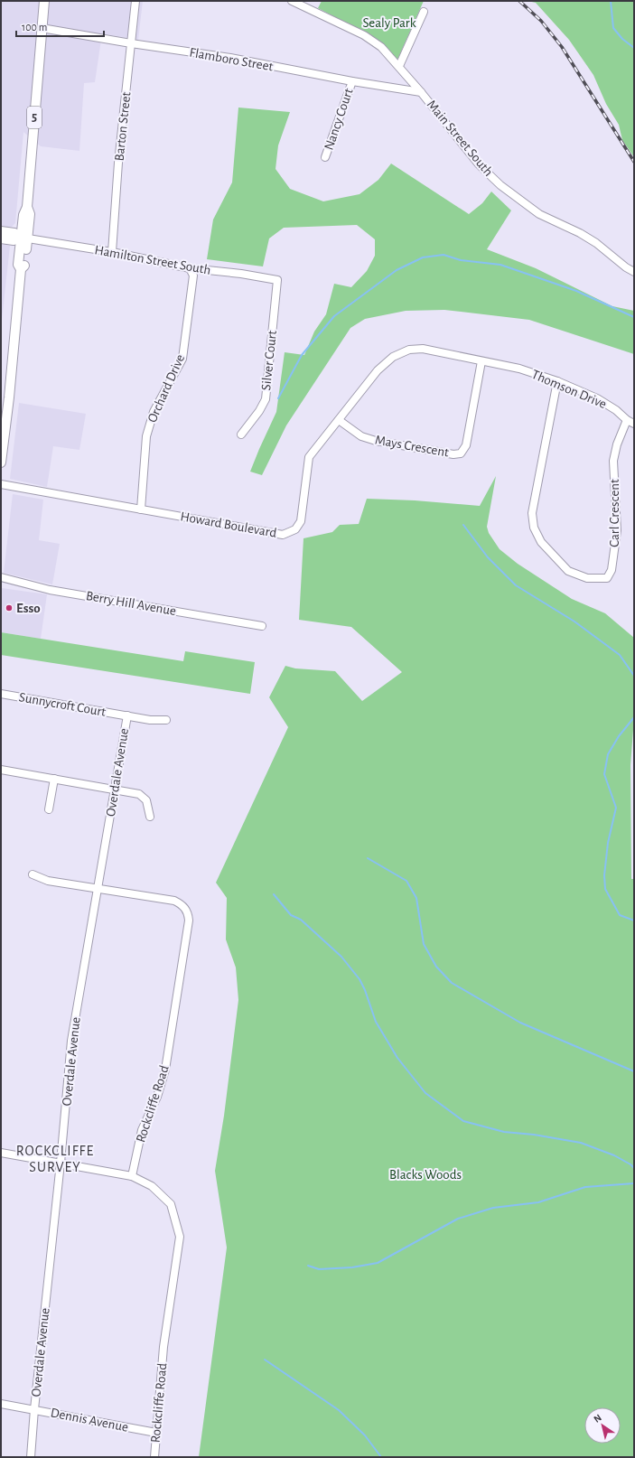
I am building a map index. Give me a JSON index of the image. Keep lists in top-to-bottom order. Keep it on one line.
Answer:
{"streets":{"main road":["5"],"street":["Flamboro Street","Nancy Court","Barton Street","Main Street South","Hamilton Street South","Silver Court","Orchard Drive","Thomson Drive","Mays Crescent","Carl Crescent","Howard Boulevard","Berry Hill Avenue","Sunnycroft Court","Overdale Avenue","Rockcliffe Road","Dennis Avenue"]},"crossings":[["Flamboro Street","5"],["Flamboro Street","Nancy Court"],["Flamboro Street","Barton Street"],["Flamboro Street","Main Street South"],["5","Hamilton Street South"],["Barton Street","Hamilton Street South"],["Hamilton Street South","Silver Court"],["Hamilton Street South","Orchard Drive"],["Orchard Drive","Howard Boulevard"],["Thomson Drive","Carl Crescent"],["Thomson Drive","Howard Boulevard"],["Mays Crescent","Howard Boulevard"],["Sunnycroft Court","Overdale Avenue"],["Overdale Avenue","Rockcliffe Road"],["Overdale Avenue","Dennis Avenue"],["Rockcliffe Road","Dennis Avenue"]],"districts":["ROCKCLIFFE SURVEY"],"parks":["Sealy Park","Blacks Woods"],"places":["Esso"],"scale_bar":"100 m","north":"top left"}
